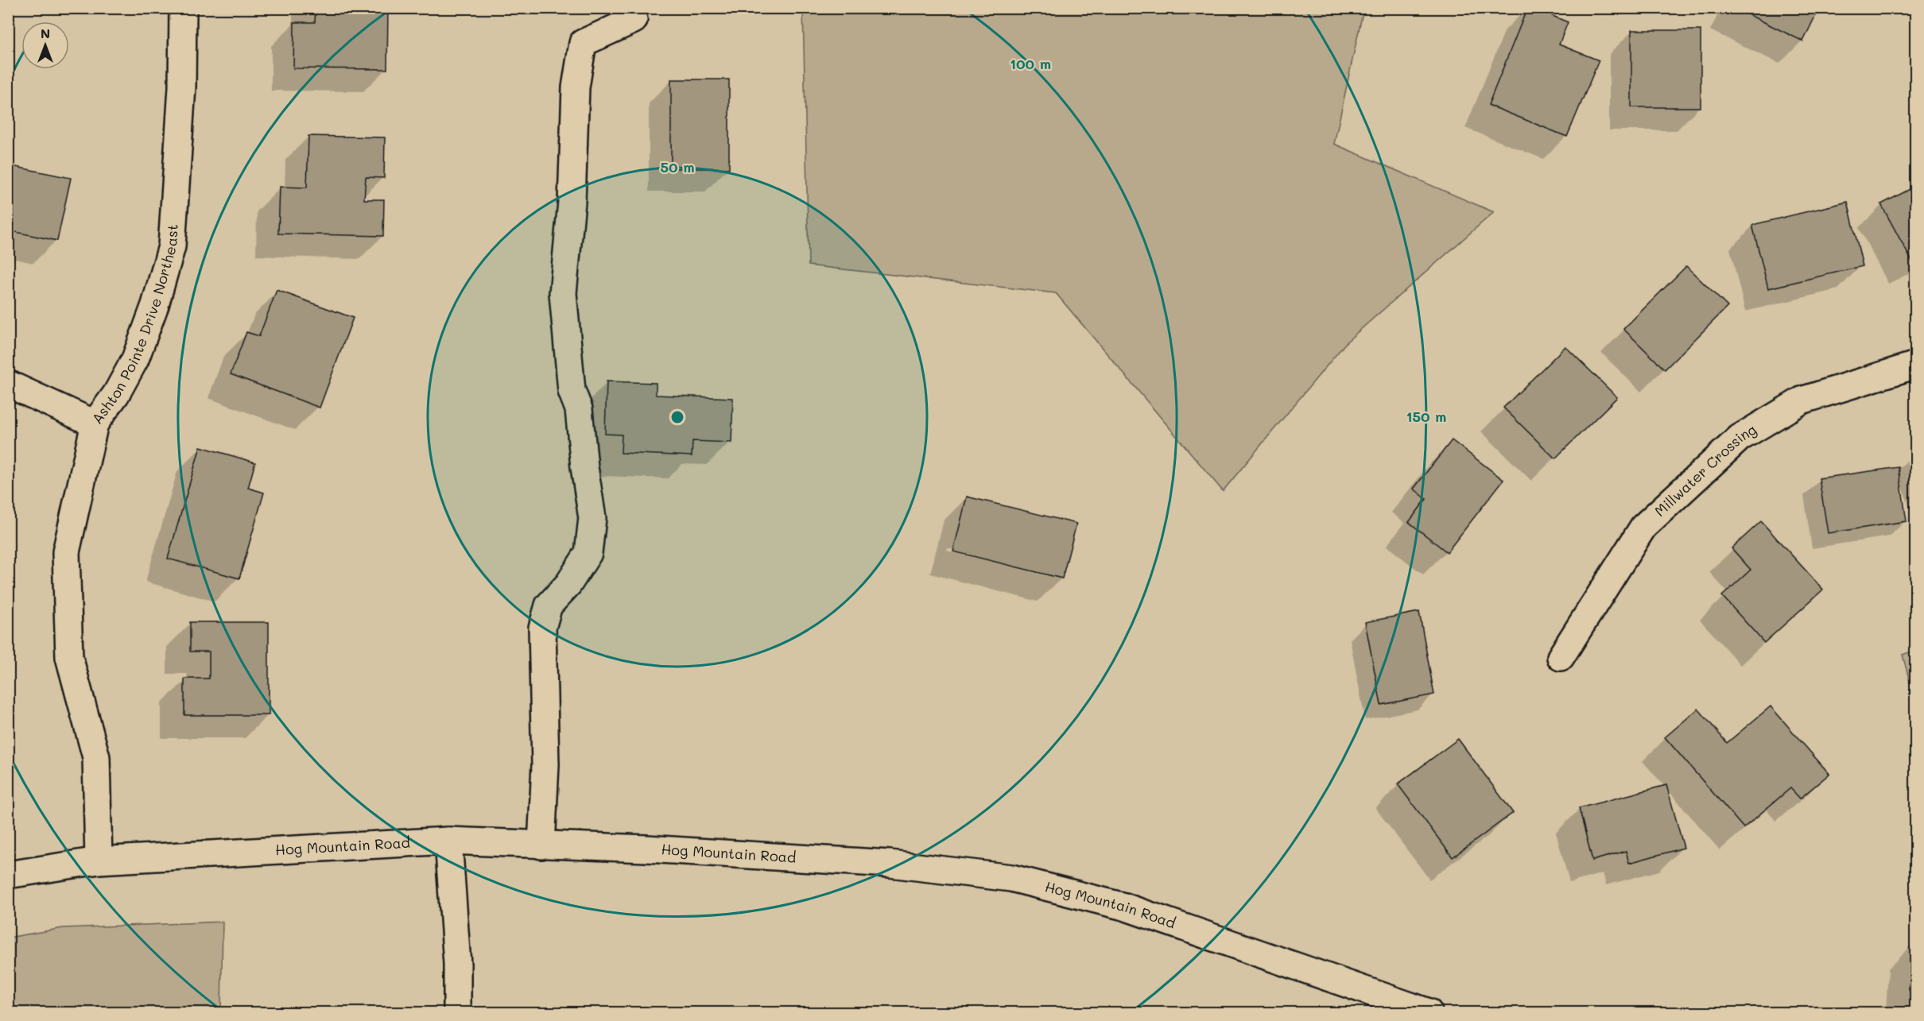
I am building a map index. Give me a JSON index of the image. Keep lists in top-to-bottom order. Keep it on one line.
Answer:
{"streets":{"street":["Ashton Pointe Drive Northeast","Millwater Crossing","Hog Mountain Road"]},"crossings":[["Ashton Pointe Drive Northeast","Hog Mountain Road"]],"north":"top","rings":["100 m","50 m","150 m"]}
